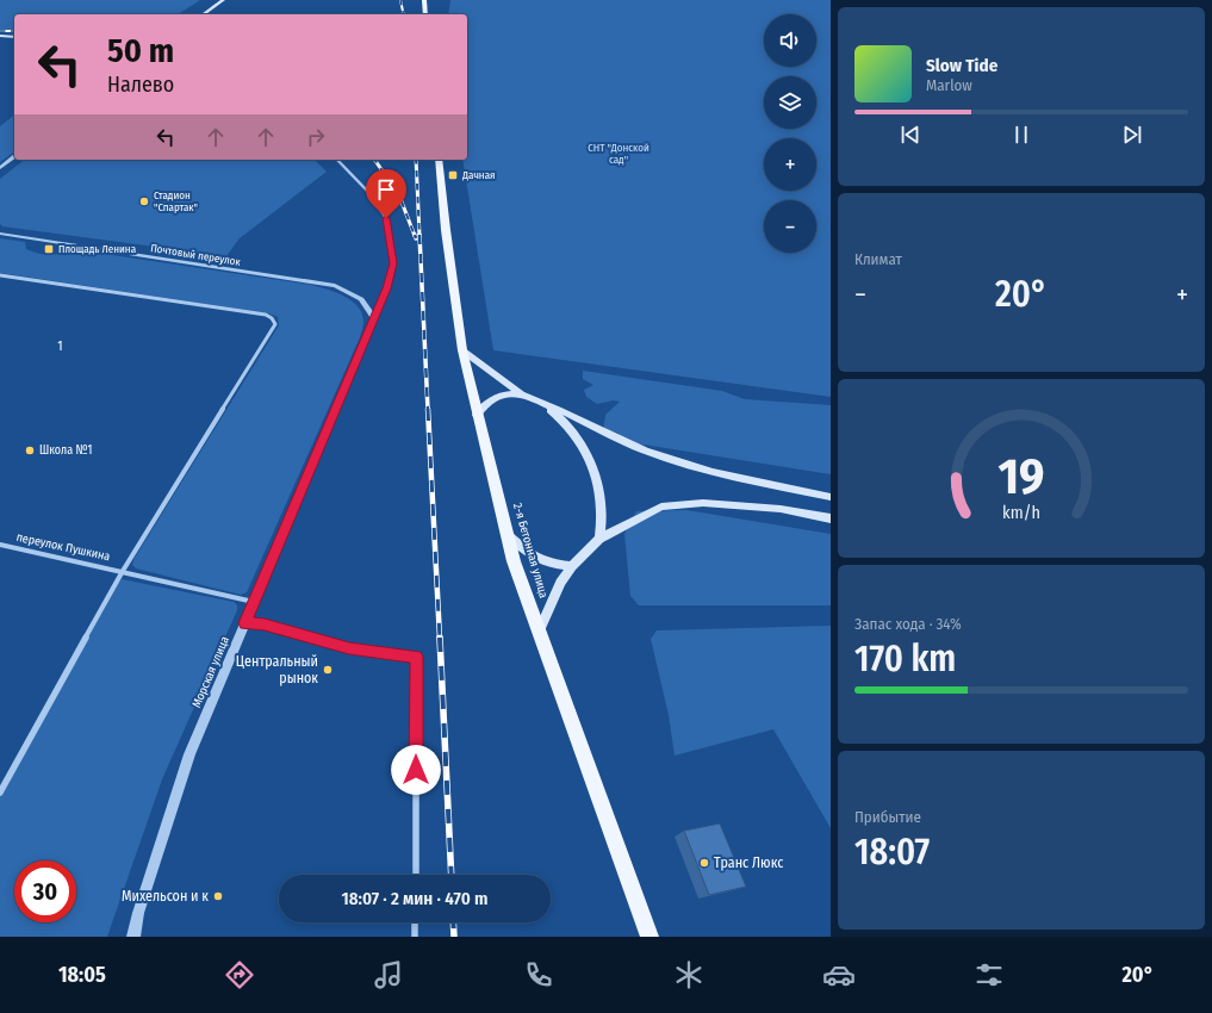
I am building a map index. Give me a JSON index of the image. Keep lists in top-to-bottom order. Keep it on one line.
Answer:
{"streets":{"main road":["2-я Бетонная улица"],"street":["Почтовый переулок","переулок Пушкина","Морская улица"]},"crossings":[["Почтовый переулок","Морская улица"],["переулок Пушкина","Морская улица"]],"districts":["1"],"parks":["СНТ \"Донской сад\""],"places":{"transit":["Дачная","Площадь Ленина"],"other":["Стадион \"Спартак\"","Школа №1","Центральный рынок","Транс Люкс","Михельсон и к"]},"page":{"map_buttons":["+","−"],"turn":["50 m","Налево"],"song":["Slow Tide","Marlow"],"tile":["Климат",["Запас хода · 34%","170 km"],["Прибытие","18:07"]],"heat":["−","20°","+"],"limit":"30","trip":"18:07 · 2 мин · 470 m","tabs":["18:05","20°"],"gauge":["19","km/h"]}}
